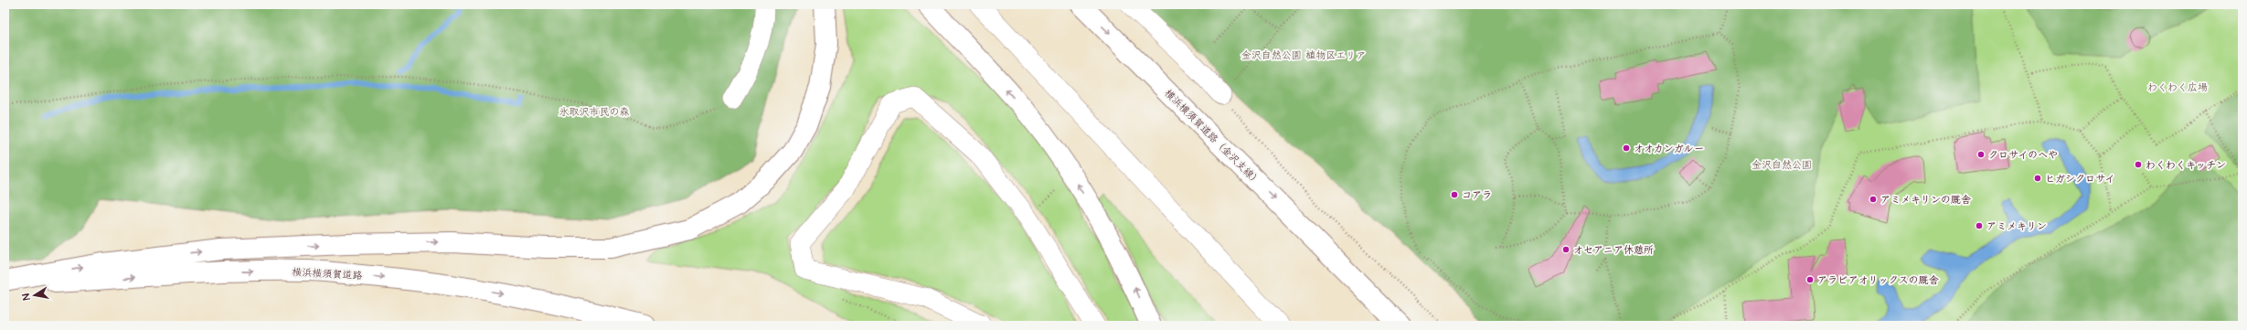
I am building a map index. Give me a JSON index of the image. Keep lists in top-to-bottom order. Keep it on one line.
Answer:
{"streets":{"highway":["横浜横須賀道路（金沢支線）","横浜横須賀道路"]},"one_way":["横浜横須賀道路"],"parks":["金沢自然公園 植物区エリア","わくわく広場","氷取沢市民の森","金沢自然公園"],"places":["オオカンガルー","クロサイのへや","わくわくキッチン","ヒガシクロサイ","コアラ","アミメキリンの厩舎","アミメキリン","オセアニア休憩所","アラビアオリックスの厩舎"],"north":"left"}
